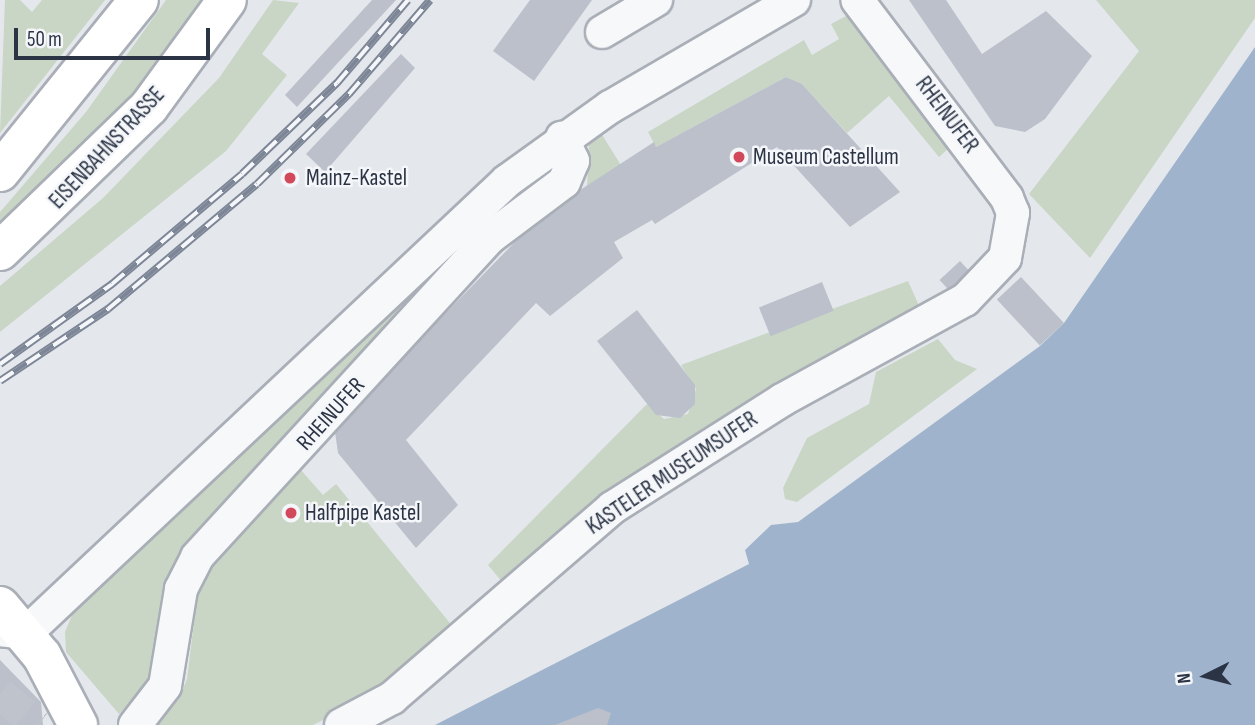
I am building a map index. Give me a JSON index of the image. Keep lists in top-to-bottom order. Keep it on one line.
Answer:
{"streets":{"main road":["EISENBAHNSTRASSE"],"street":["RHEINUFER","KASTELER MUSEUMSUFER"]},"crossings":[["RHEINUFER","KASTELER MUSEUMSUFER"]],"places":["Museum Castellum","Mainz-Kastel","Halfpipe Kastel"],"scale_bar":"50 m","north":"left"}
